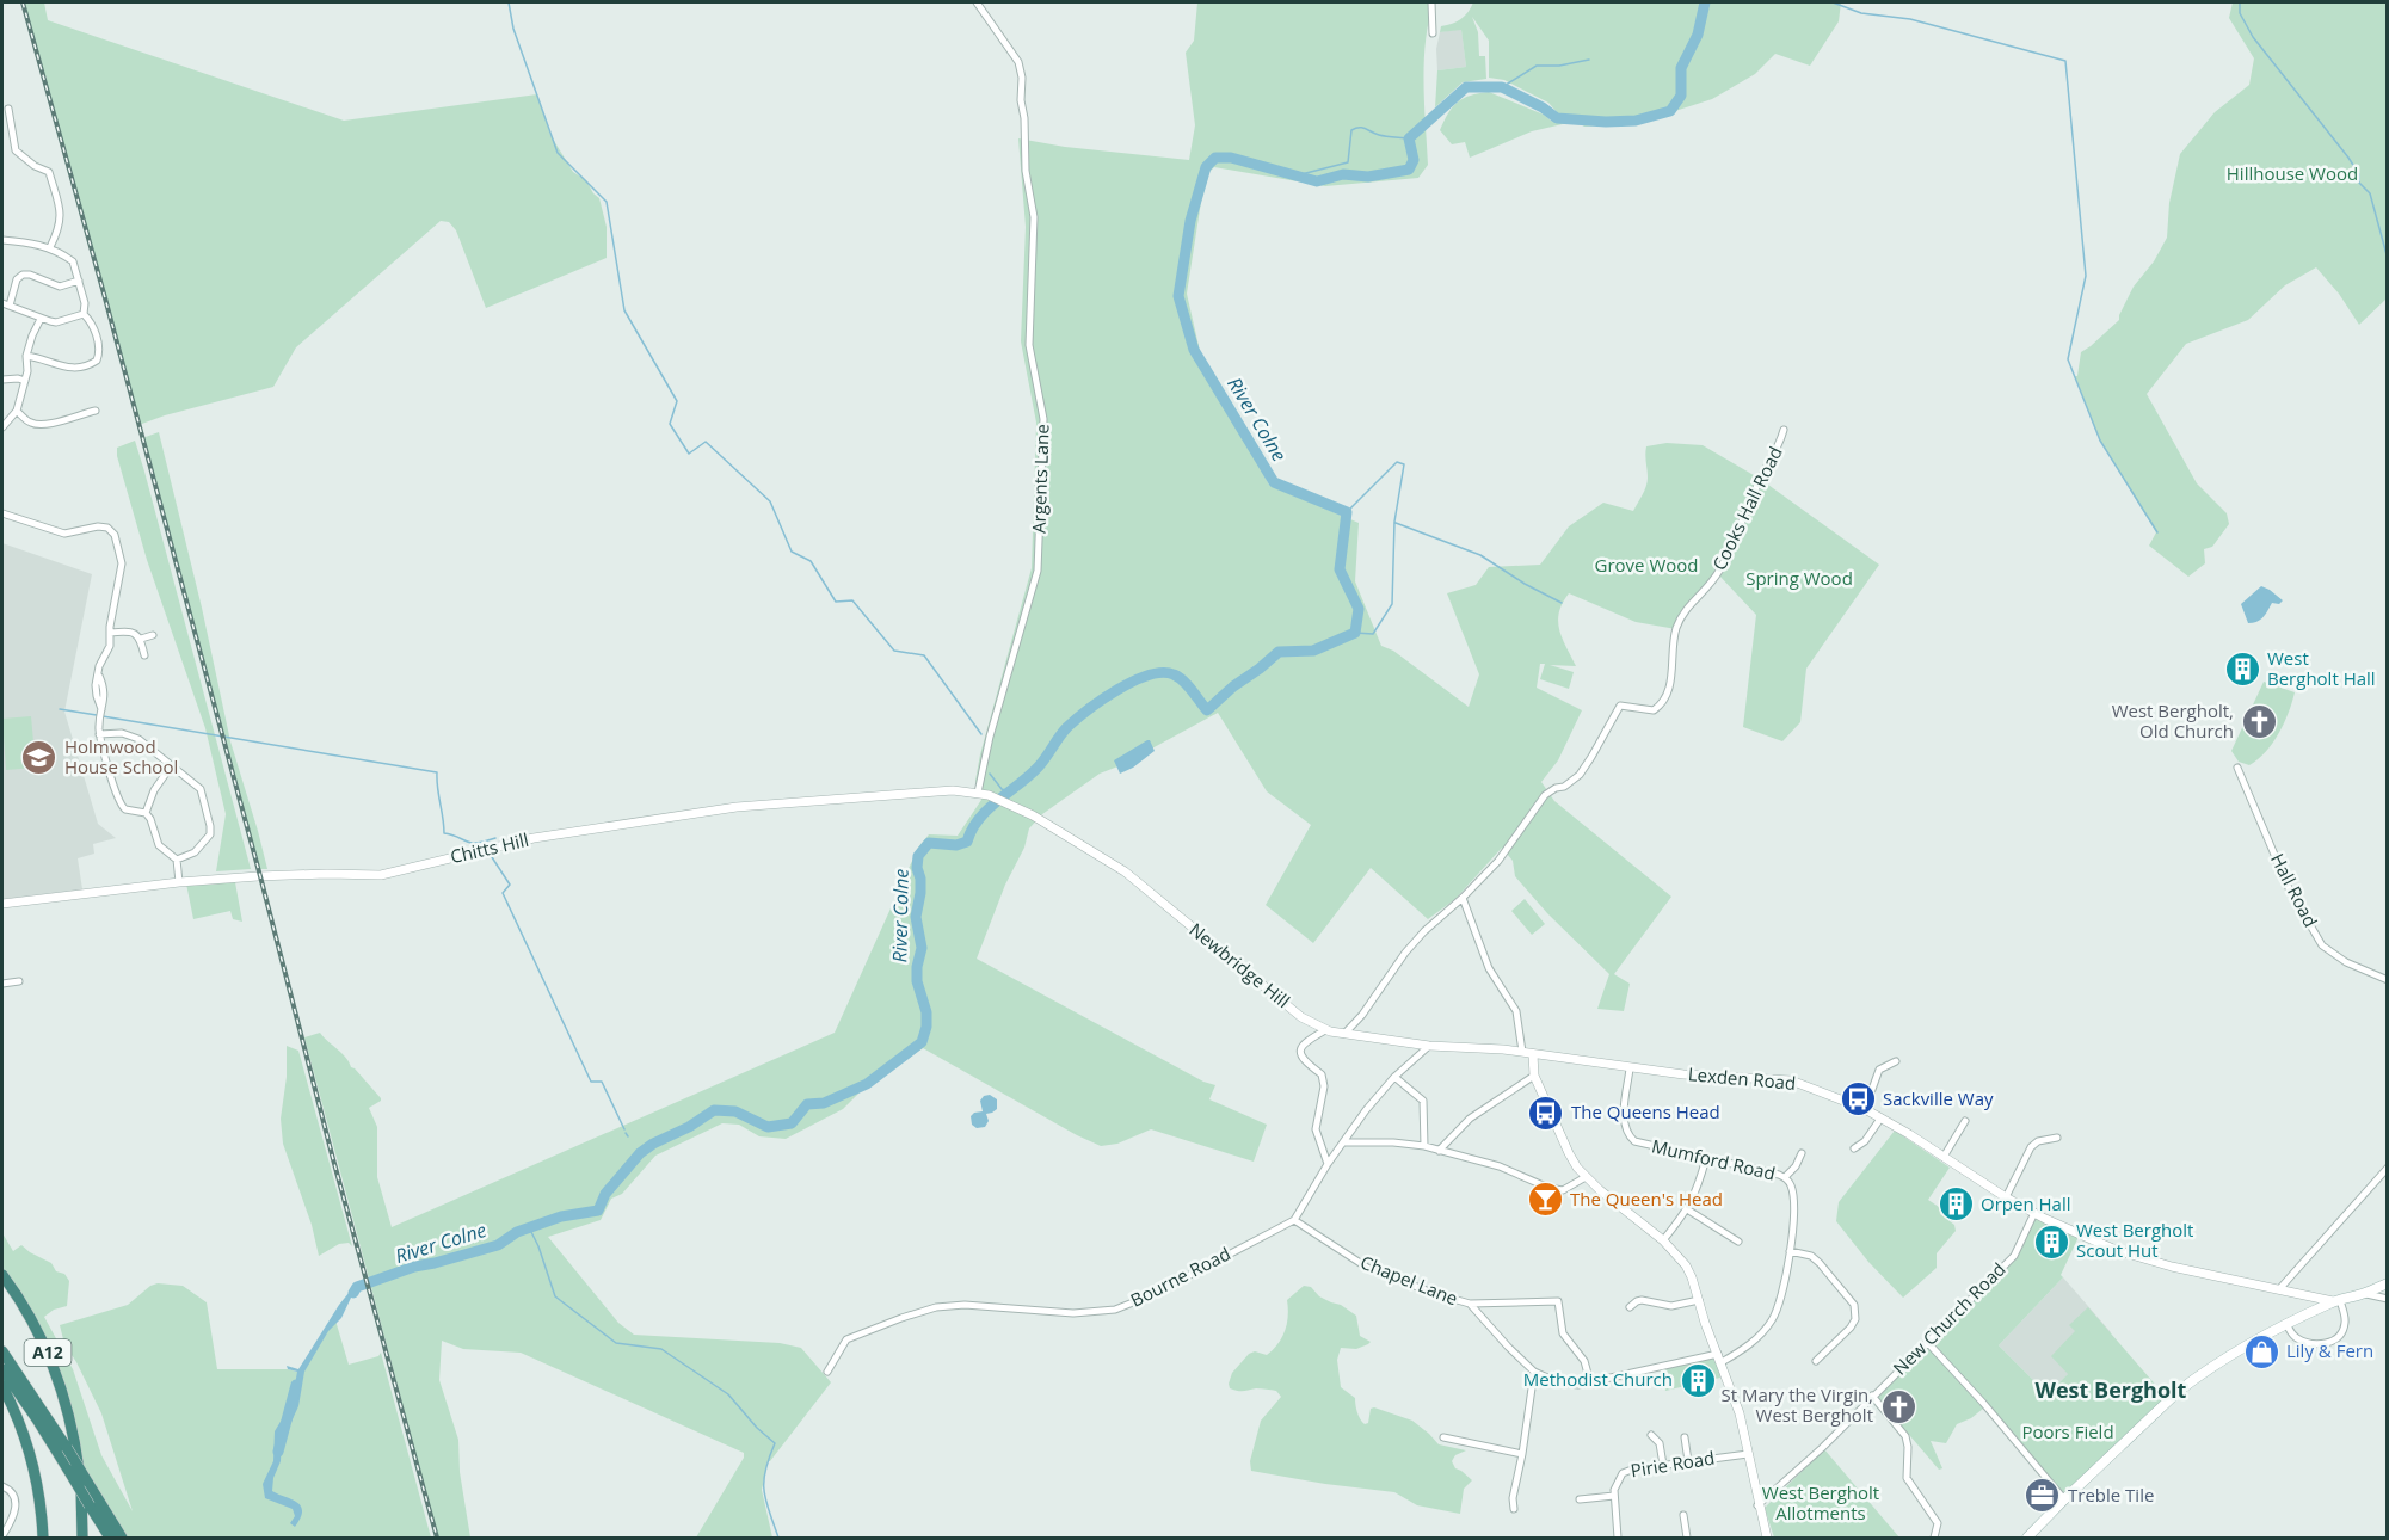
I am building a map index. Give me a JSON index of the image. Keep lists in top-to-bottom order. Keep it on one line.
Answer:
{"streets":{"highway":["A12"],"street":["Argents Lane","Cooks Hall Road","Chitts Hill","Hall Road","Newbridge Hill","Lexden Road","Mumford Road","Bourne Road","Chapel Lane","New Church Road","Pirie Road"]},"crossings":[["Argents Lane","Chitts Hill"],["Argents Lane","Newbridge Hill"],["Cooks Hall Road","Newbridge Hill"],["Chitts Hill","Newbridge Hill"],["Newbridge Hill","Lexden Road"],["Lexden Road","Mumford Road"],["Lexden Road","New Church Road"],["Mumford Road","Chapel Lane"],["Bourne Road","Chapel Lane"]],"districts":["West Bergholt"],"water":["River Colne"],"parks":["Hillhouse Wood","Grove Wood","Spring Wood","Poors Field","West Bergholt Allotments"],"places":{"building":["West Bergholt Hall","Orpen Hall","West Bergholt Scout Hut","Methodist Church"],"church":["West Bergholt, Old Church","St Mary the Virgin, West Bergholt"],"school or university":["Holmwood House School"],"bus stop":["Sackville Way","The Queens Head"],"bar":["The Queen's Head"],"shop":["Lily & Fern"],"office":["Treble Tile"]}}
